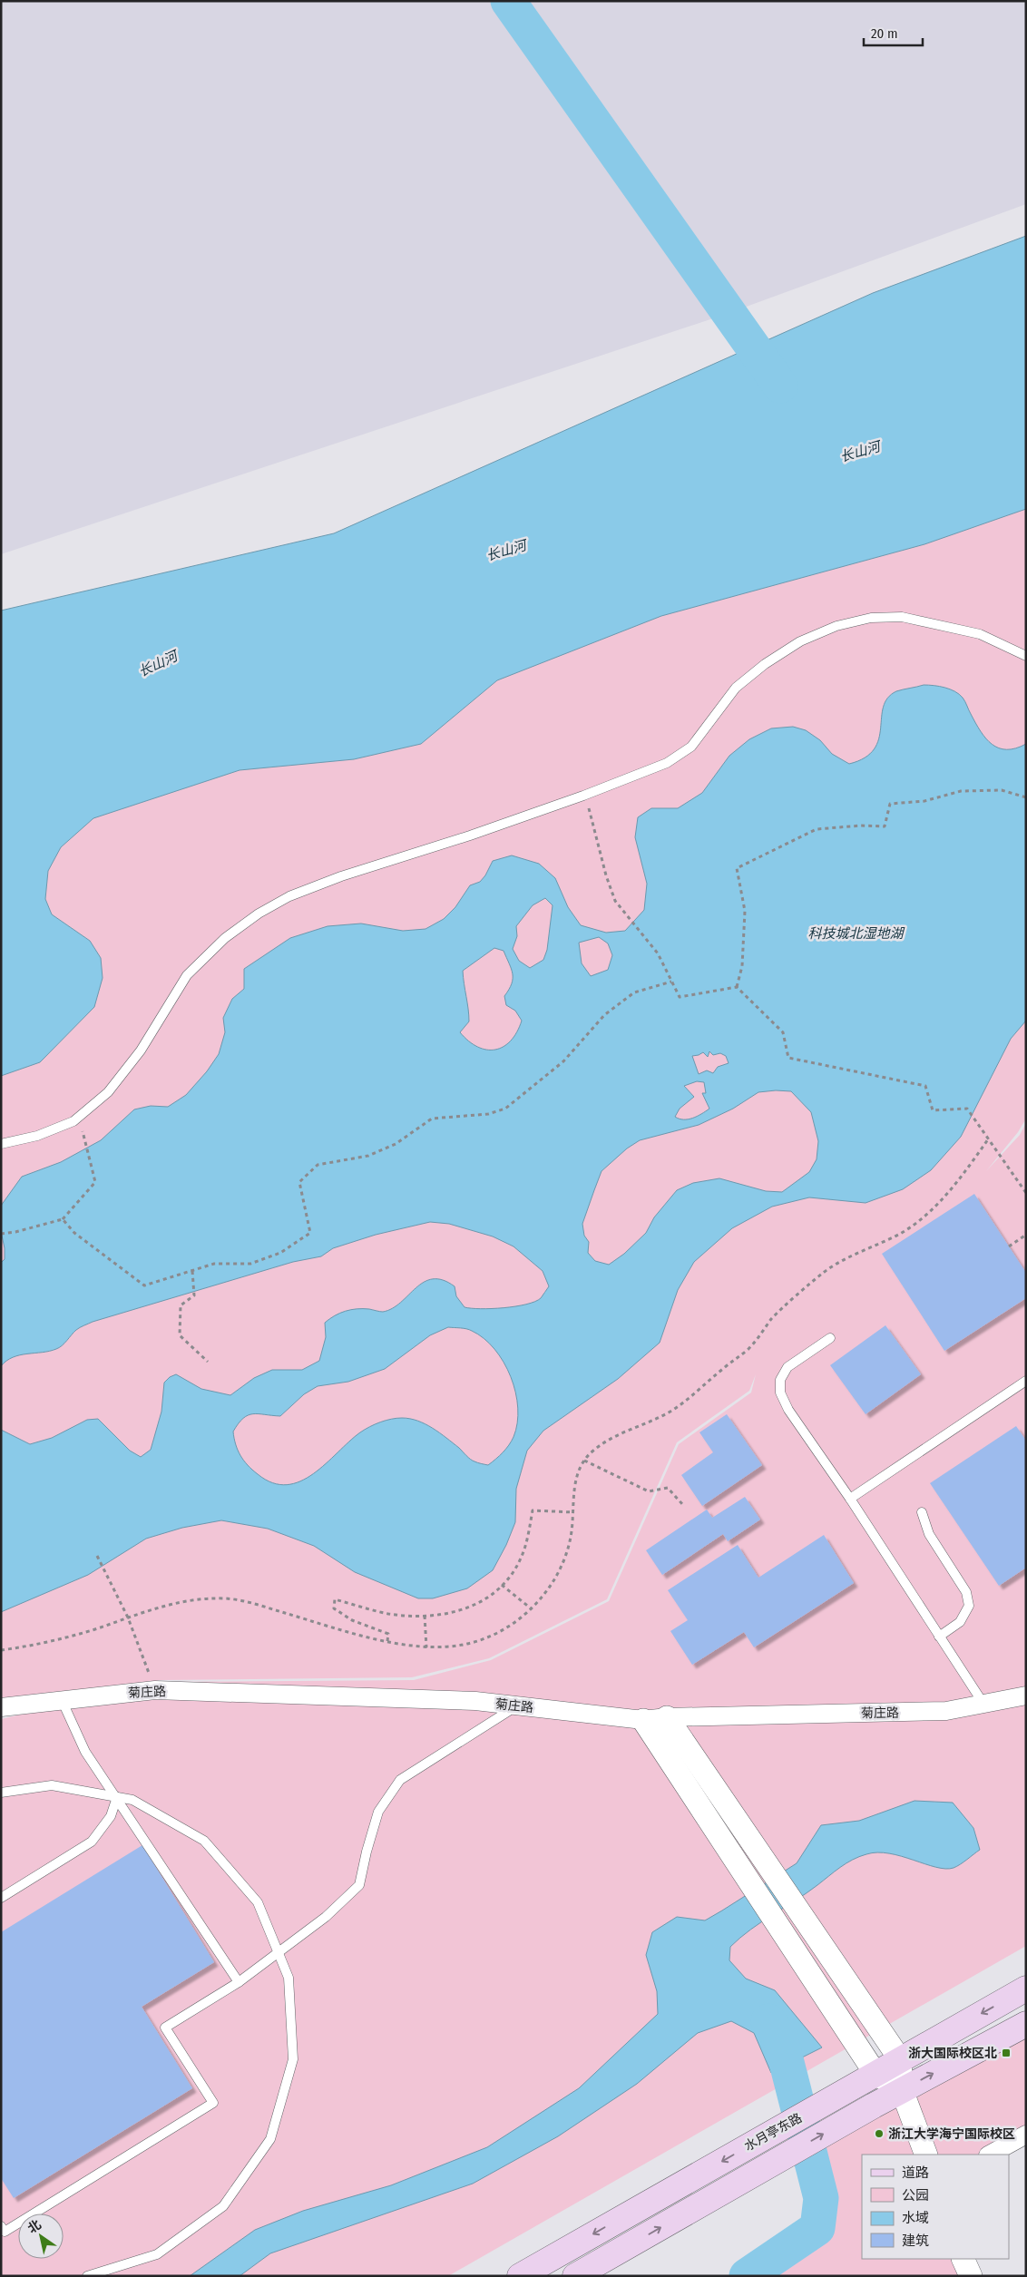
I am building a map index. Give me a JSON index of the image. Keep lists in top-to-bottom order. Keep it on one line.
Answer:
{"streets":{"main road":["水月亭东路"],"street":["菊庄路"]},"water":["长山河","科技城北湿地湖"],"places":{"transit":["浙大国际校区北"],"other":["浙江大学海宁国际校区"]},"legend":["道路","公园","水域","建筑"],"scale_bar":"20 m","north":"top left"}
